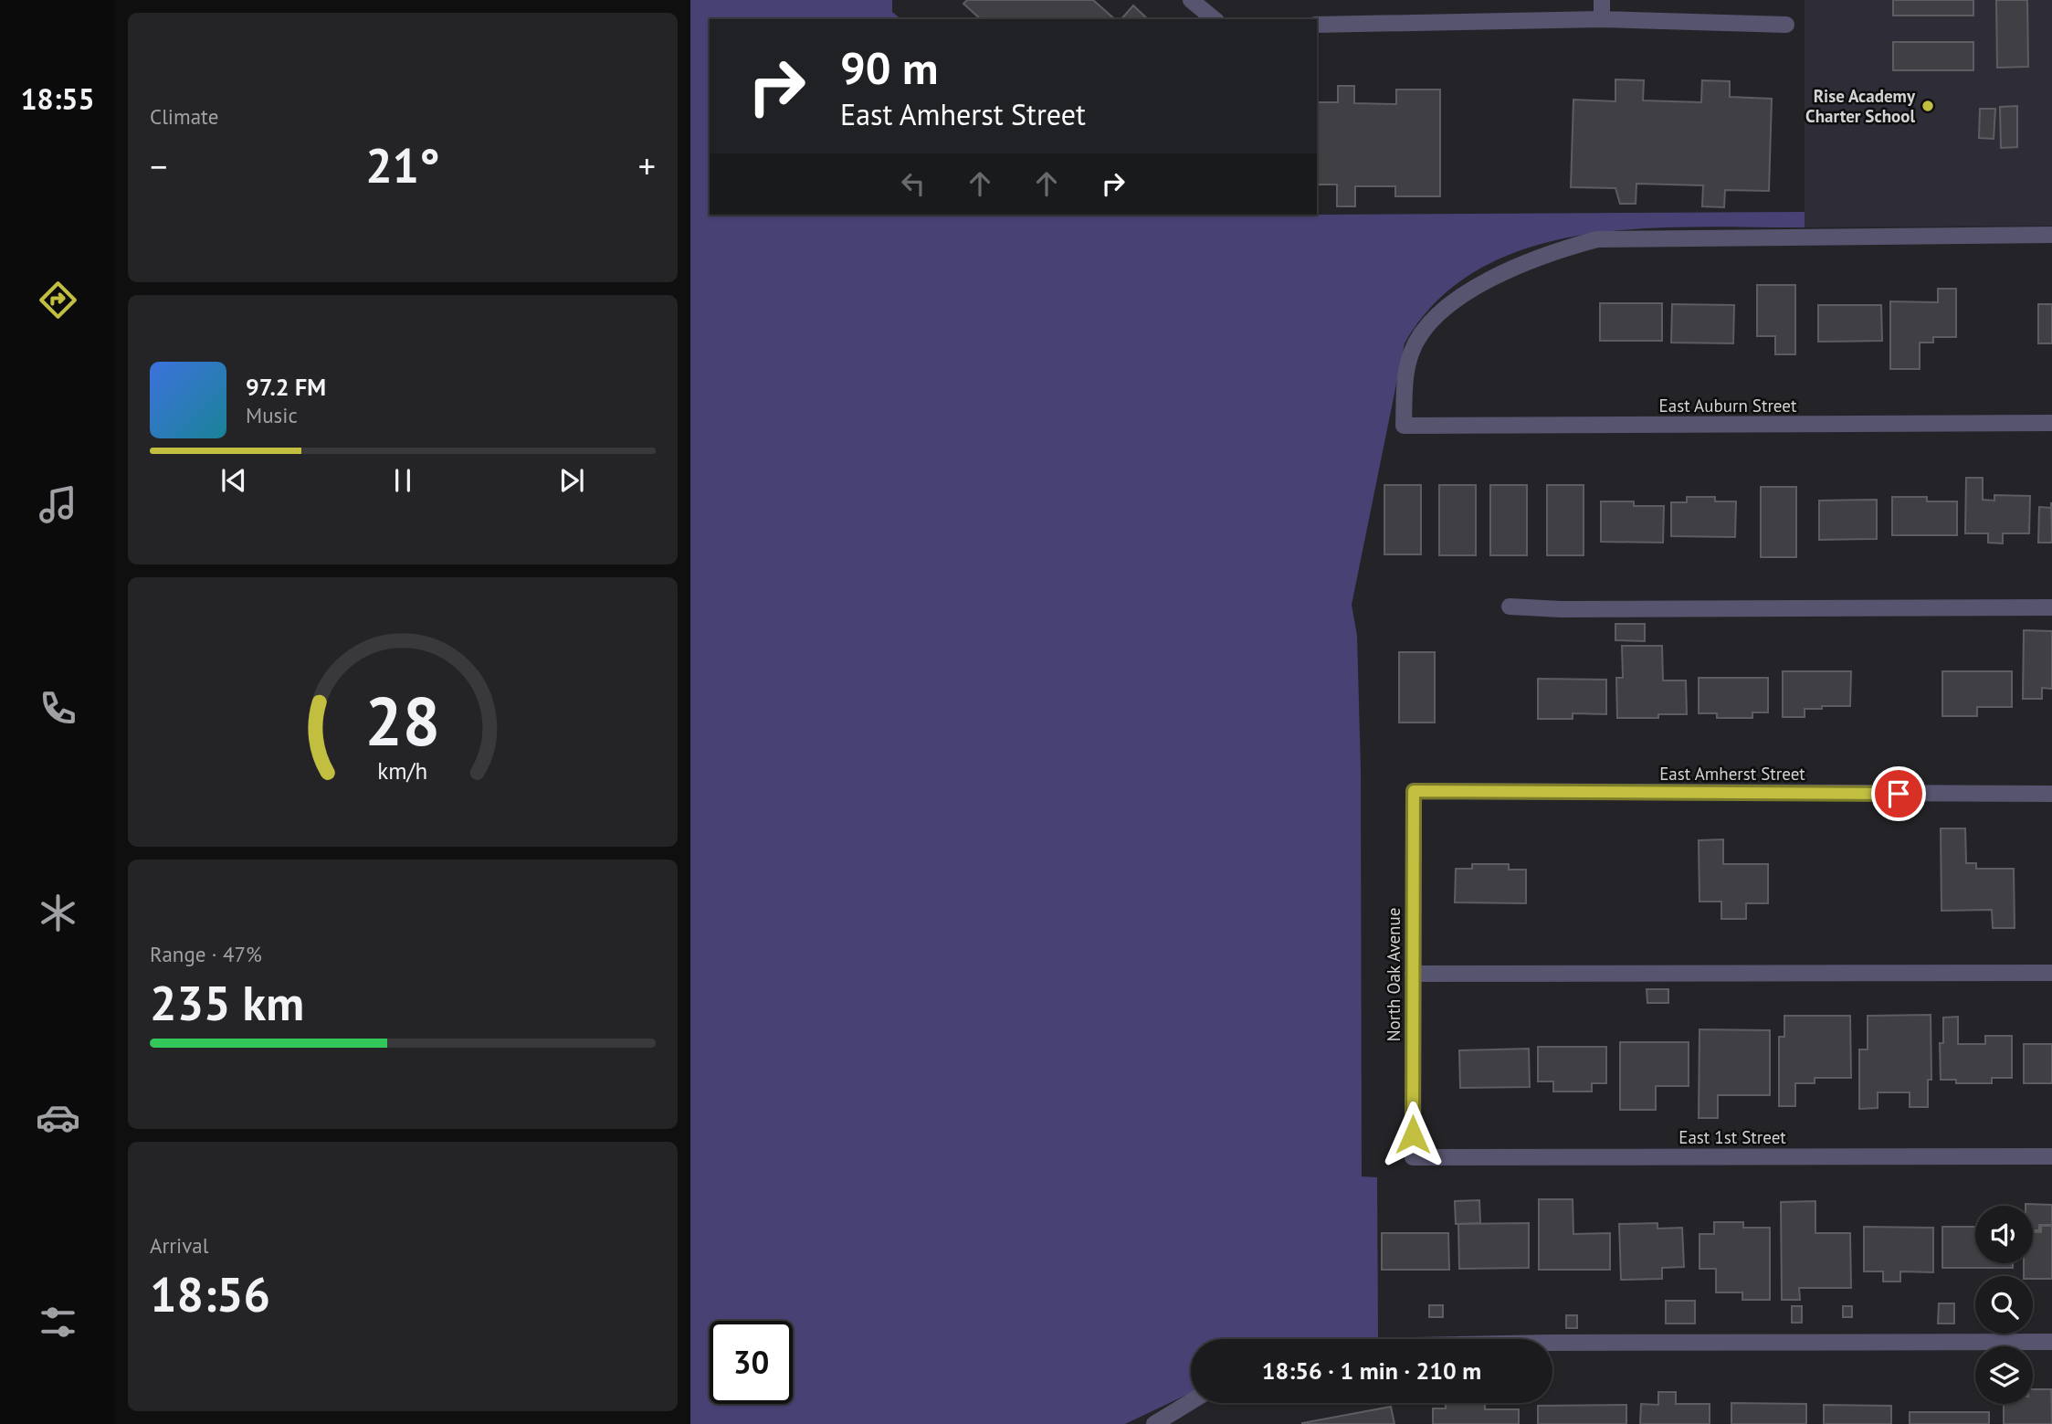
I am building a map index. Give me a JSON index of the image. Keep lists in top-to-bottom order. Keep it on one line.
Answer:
{"streets":{"street":["East Auburn Street","East Amherst Street","North Oak Avenue","East 1st Street"]},"crossings":[["East Amherst Street","North Oak Avenue"],["North Oak Avenue","East 1st Street"]],"places":["Rise Academy Charter School"],"page":{"tabs":"18:55","tile":["Climate",["Range · 47%","235 km"],["Arrival","18:56"]],"turn":["90 m","East Amherst Street"],"heat":["−","21°","+"],"song":["97.2 FM","Music"],"limit":"30","trip":"18:56 · 1 min · 210 m","gauge":["28","km/h"]}}
